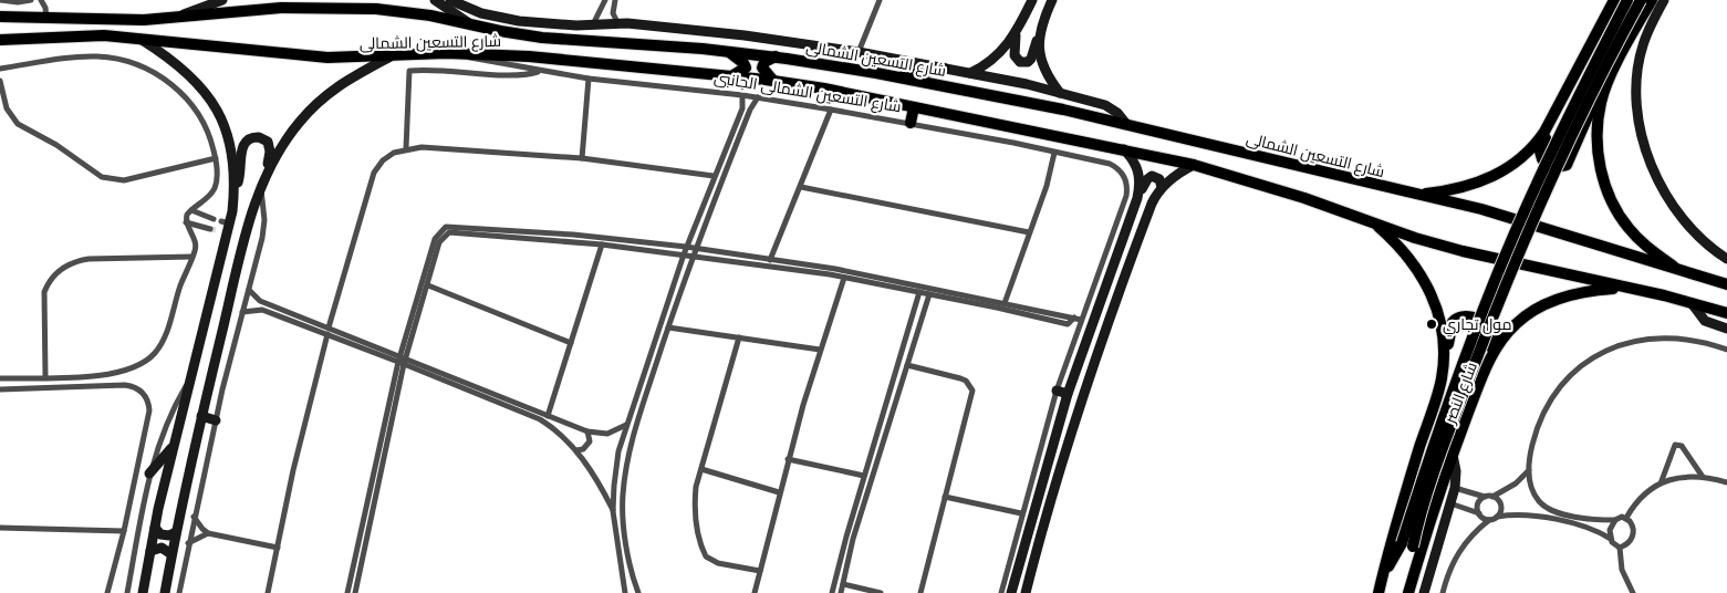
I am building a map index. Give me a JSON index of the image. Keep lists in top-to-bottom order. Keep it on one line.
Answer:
{"streets":{"main road":["شارع التسعين الشمالى","شارع النصر"],"street":["شارع التسعين الشمالى الجانبى"]},"crossings":[["شارع التسعين الشمالى","شارع التسعين الشمالى الجانبى"],["شارع التسعين الشمالى","شارع النصر"]],"places":["مول تجاري"]}
